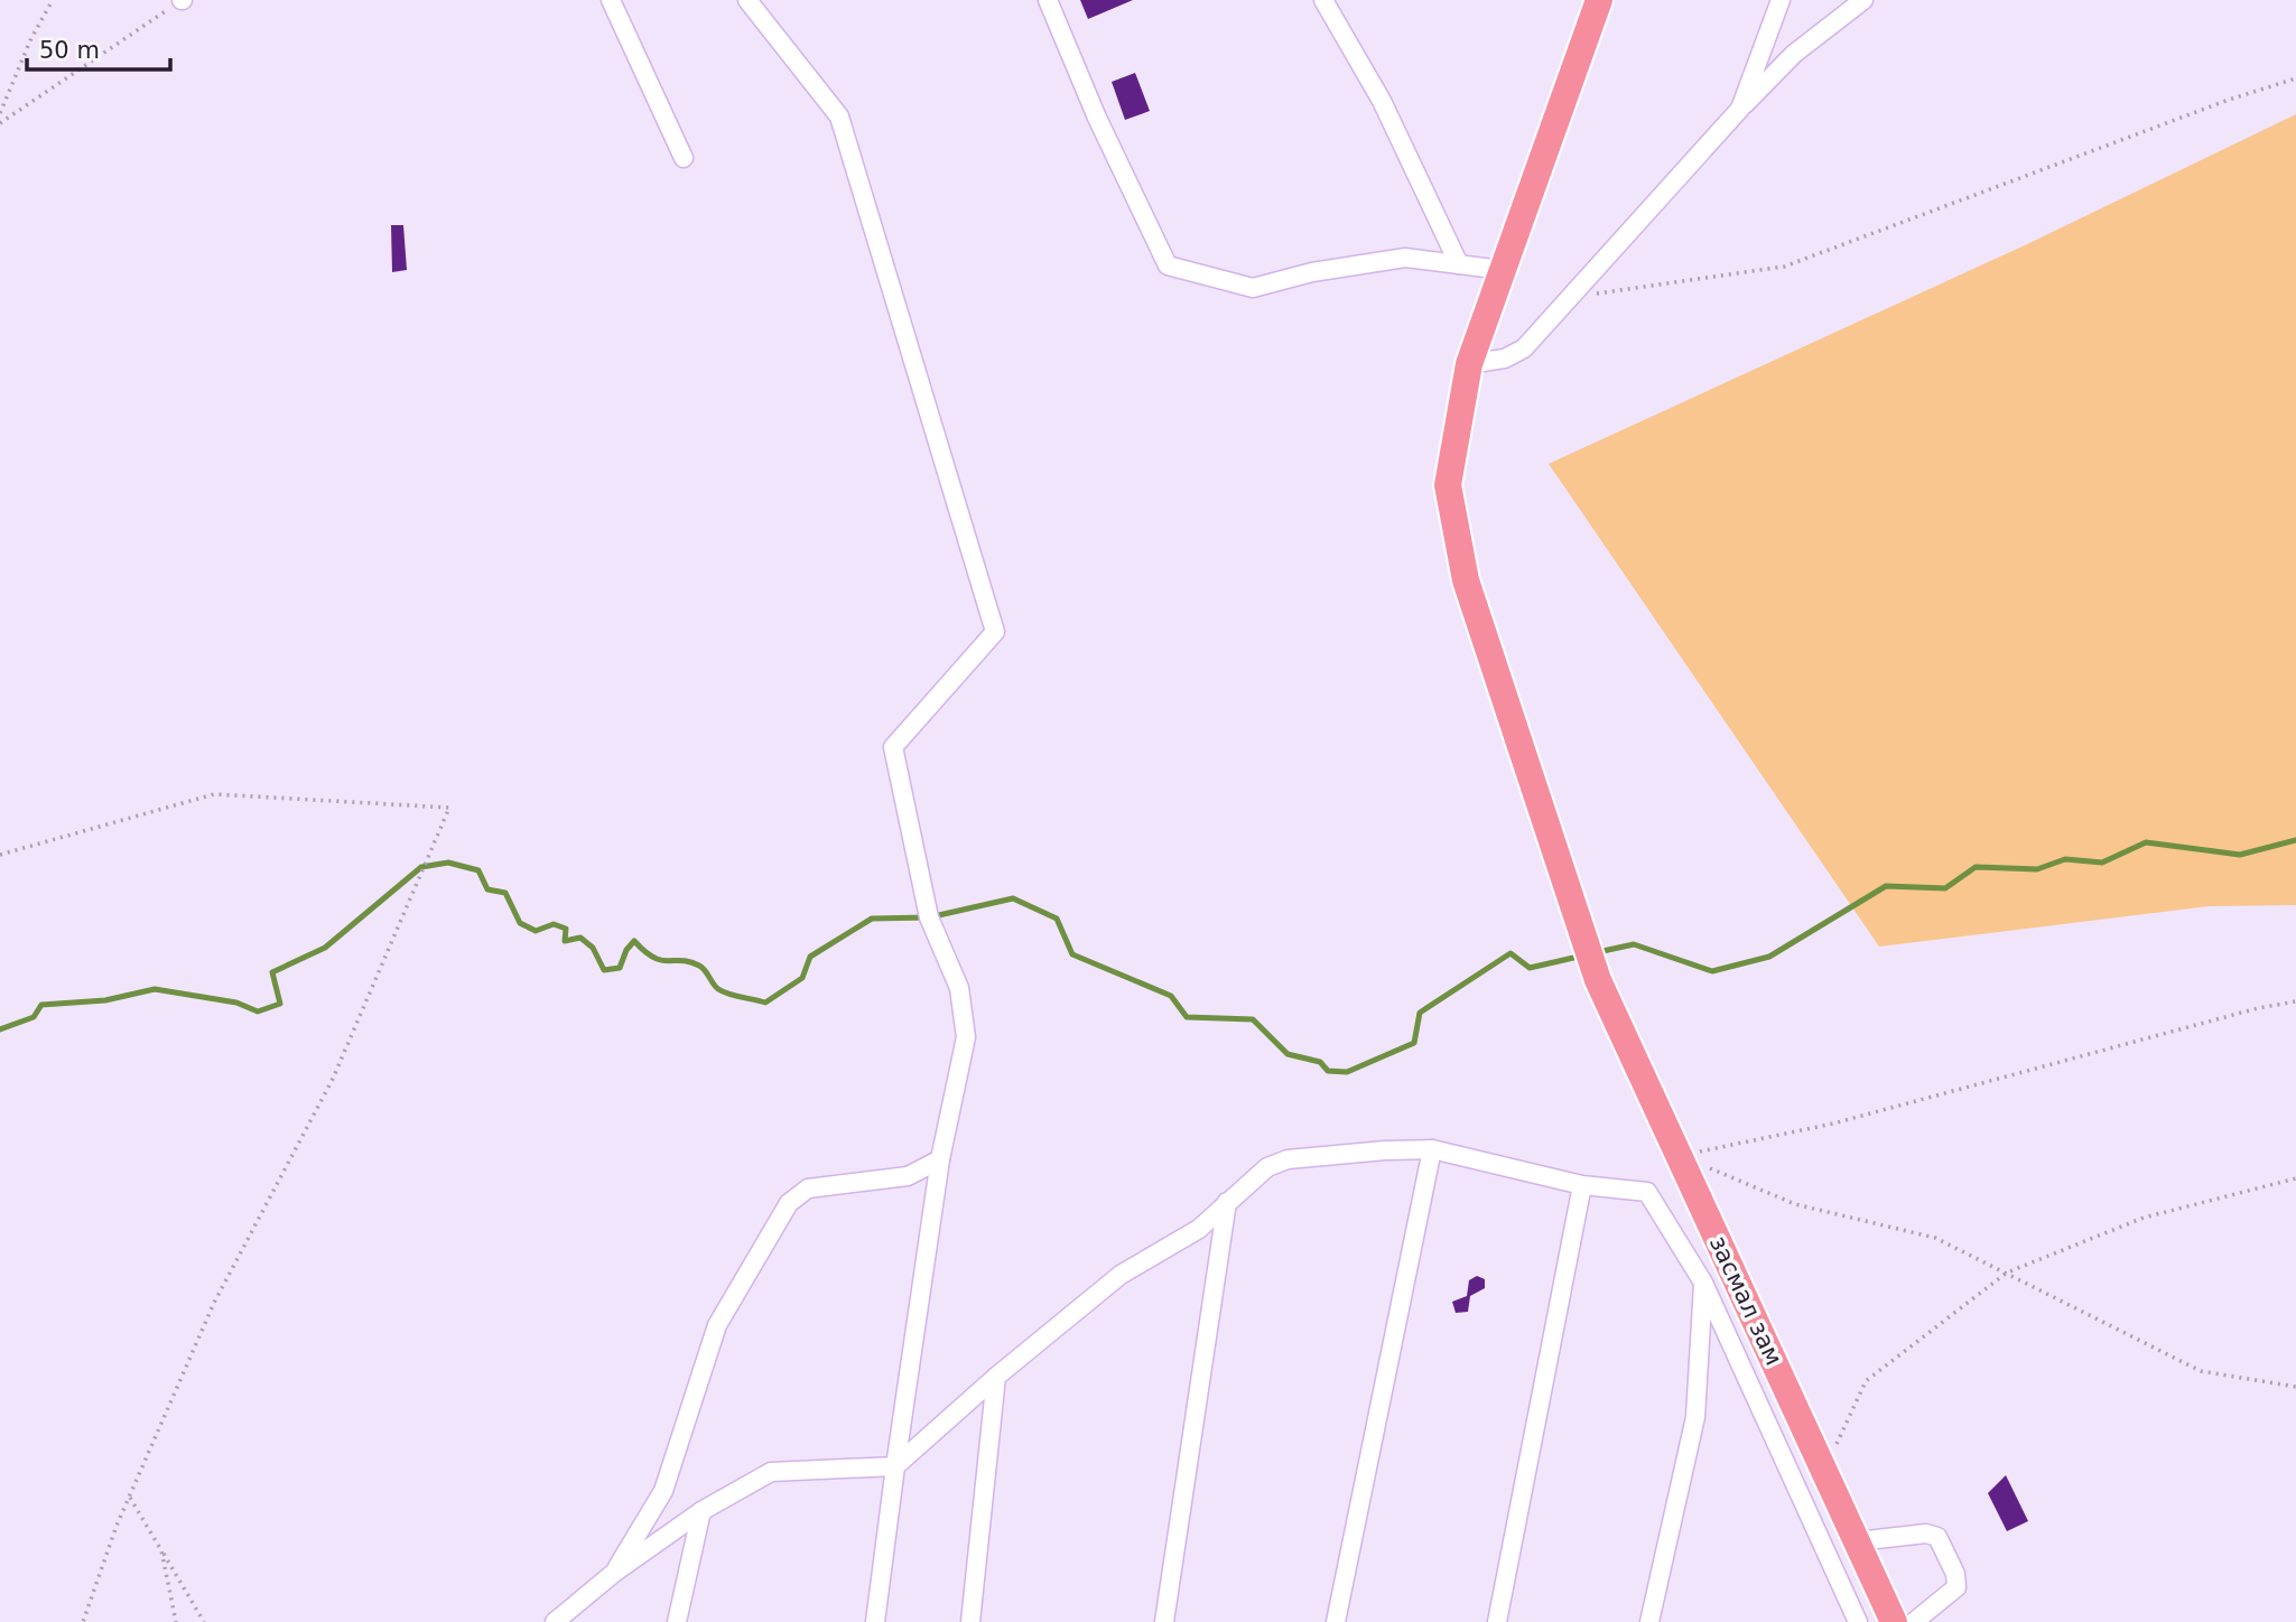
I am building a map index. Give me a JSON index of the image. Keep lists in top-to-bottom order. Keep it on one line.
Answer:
{"streets":{"highway":["засмал зам"]},"scale_bar":"50 m"}
